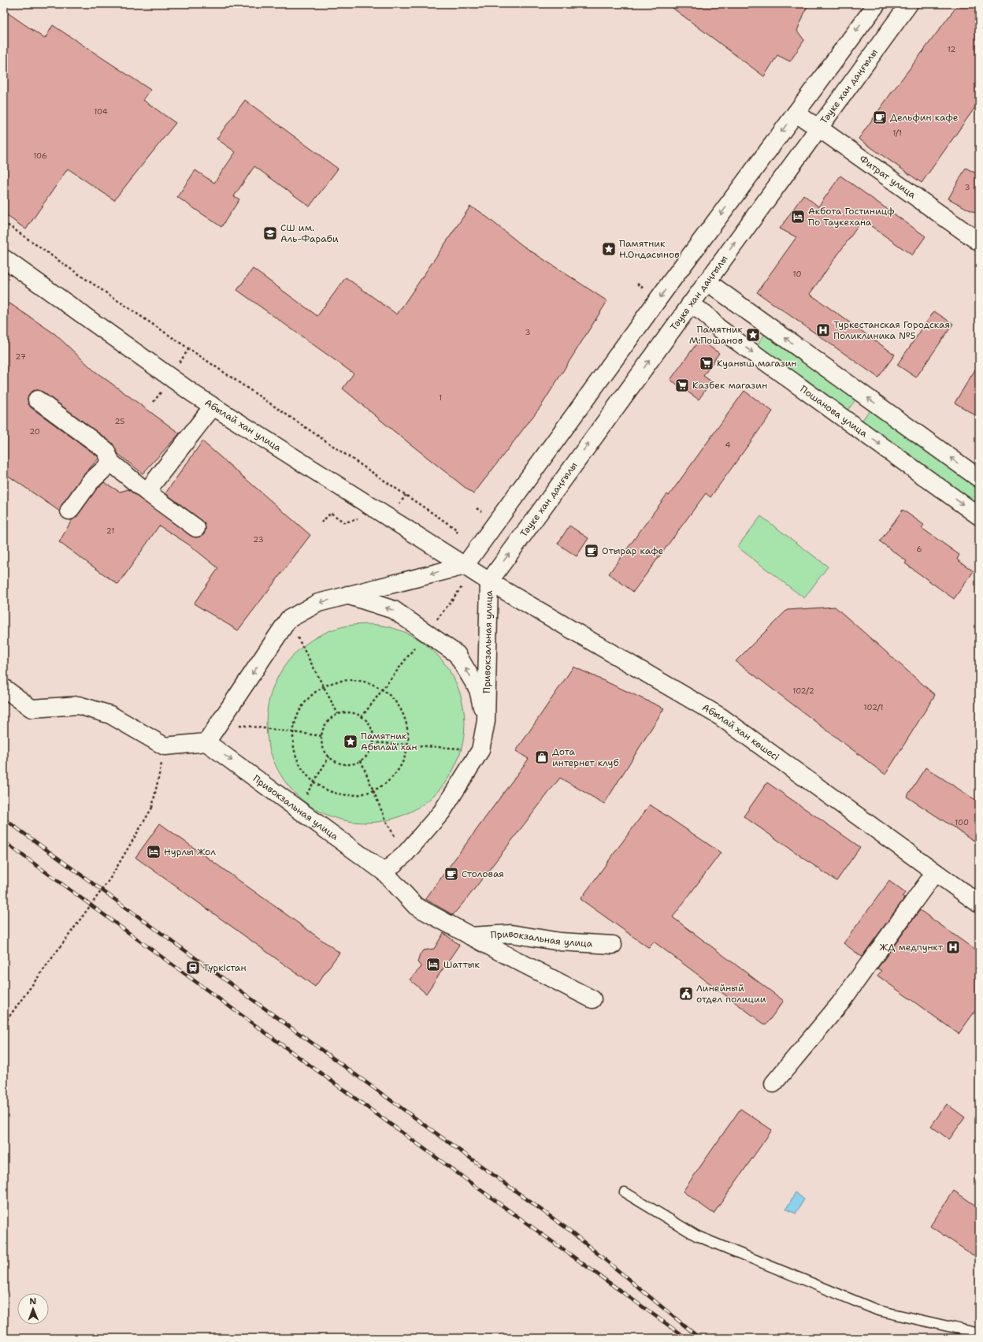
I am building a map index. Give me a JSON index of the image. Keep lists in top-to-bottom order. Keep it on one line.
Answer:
{"streets":{"street":["Тәуке хан даңғылы","Фитрат улица","Пошанова улица","Абылай хан улица","Привокзальная улица","Абылай хан көшесі"]},"crossings":[["Тәуке хан даңғылы","Фитрат улица"],["Тәуке хан даңғылы","Пошанова улица"],["Тәуке хан даңғылы","Абылай хан улица"],["Тәуке хан даңғылы","Привокзальная улица"],["Тәуке хан даңғылы","Абылай хан көшесі"],["Абылай хан улица","Привокзальная улица"],["Абылай хан улица","Абылай хан көшесі"],["Привокзальная улица","Абылай хан көшесі"]],"places":{"cafe":["Дельфин кафе","Отырар кафе","Столовая"],"hotel":["Акбота Гостиницф По Таукехана","Нурлы Жол","Шаттык"],"school or university":["СШ им. Аль-Фараби"],"place":["Памятник Н.Ондасынов","Памятник М.Пошанов","Памятник Абылай хан"],"hospital":["Туркестанская Городская Поликлиника №5","ЖД медпункт"],"supermarket":["Куаныш магазин","Казбек магазин"],"shop":["Дота интернет клуб"],"station":["Түркістан"],"public building":["Линейный отдел полиции"]},"house_numbers":["12","104","1/1","106","3","10","3","27","1","25","20","4","21","23","6","102/2","102/1","100"],"north":"top"}
